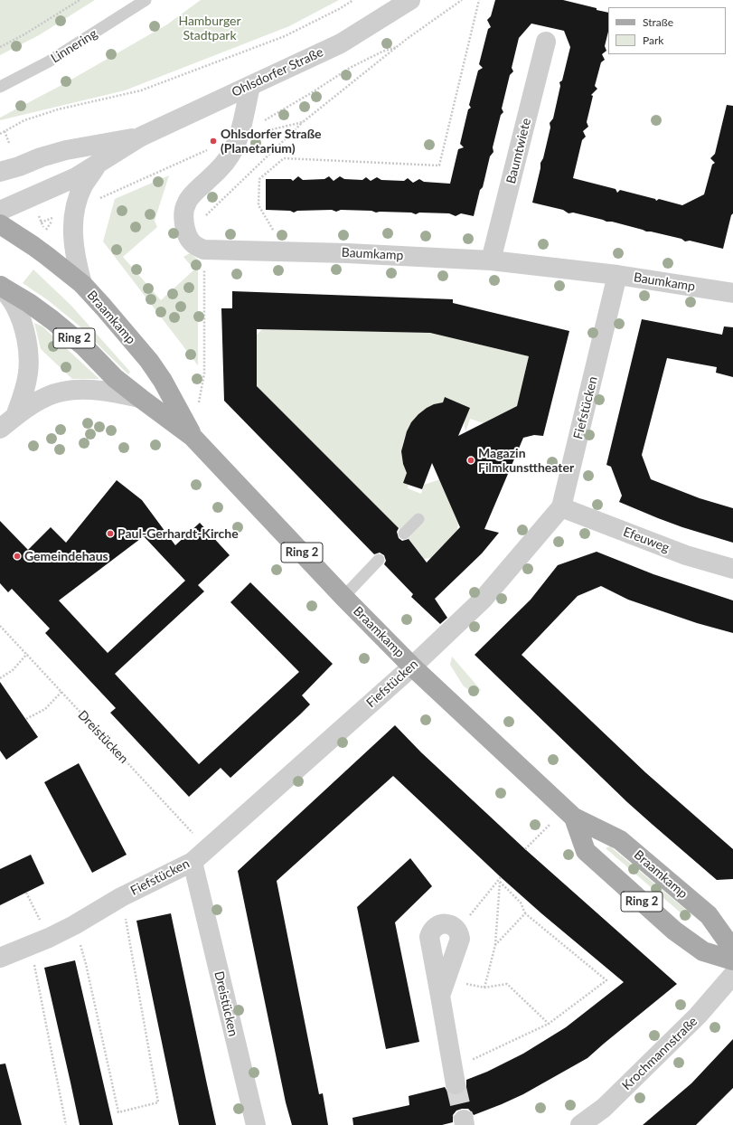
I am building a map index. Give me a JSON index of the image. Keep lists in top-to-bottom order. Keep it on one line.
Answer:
{"streets":{"main road":["Braamkamp","Ring 2"],"street":["Ohlsdorfer Straße","Baumtwiete","Baumkamp","Fiefstücken","Efeuweg","Dreistücken","Krochmannstraße"],"lane":["Linnering"]},"crossings":[["Ohlsdorfer Straße","Baumkamp"],["Baumtwiete","Baumkamp"],["Baumkamp","Fiefstücken"],["Braamkamp","Fiefstücken"],["Fiefstücken","Efeuweg"],["Fiefstücken","Dreistücken"]],"parks":["Hamburger Stadtpark"],"places":["Ohlsdorfer Straße (Planetarium)","Magazin Filmkunsttheater","Paul-Gerhardt-Kirche","Gemeindehaus"],"legend":["Straße","Park"]}
